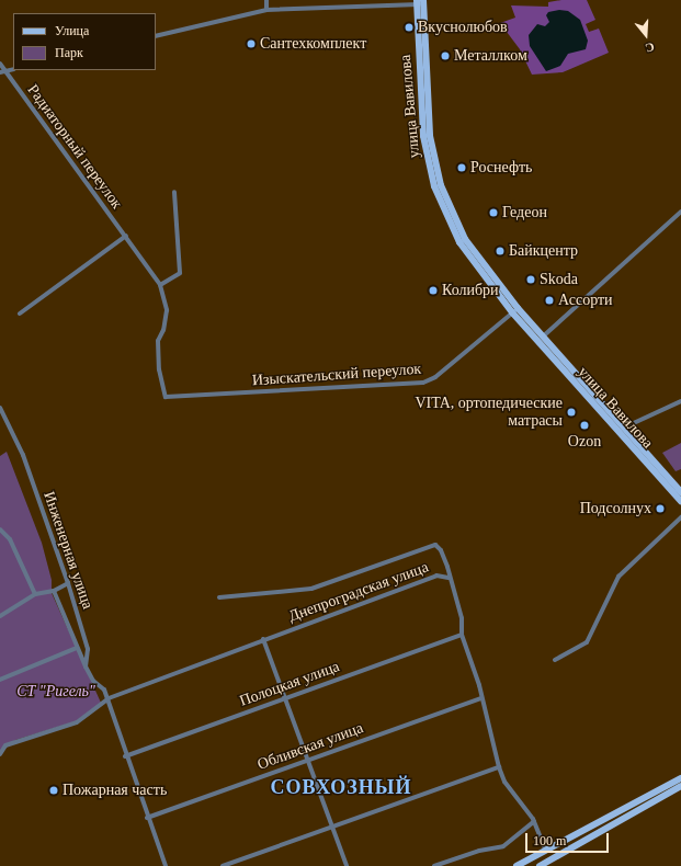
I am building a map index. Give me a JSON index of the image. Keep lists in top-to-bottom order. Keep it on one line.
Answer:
{"streets":{"main road":["улица Вавилова"],"street":["Радиаторный переулок","Изыскательский переулок","Инженерная улица","Днепроградская улица","Полоцкая улица","Обливская улица"]},"crossings":[["улица Вавилова","Изыскательский переулок"],["Радиаторный переулок","Изыскательский переулок"]],"districts":["СОВХОЗНЫЙ"],"parks":["СТ \"Ригель\""],"places":["Вкуснолюбов","Сантехкомплект","Металлком","Роснефть","Гедеон","Байкцентр","Skoda","Колибри","Ассорти","VITA, ортопедические матрасы","Ozon","Подсолнух","Пожарная часть"],"legend":["Улица","Парк"],"scale_bar":"100 m","north":"bottom"}
